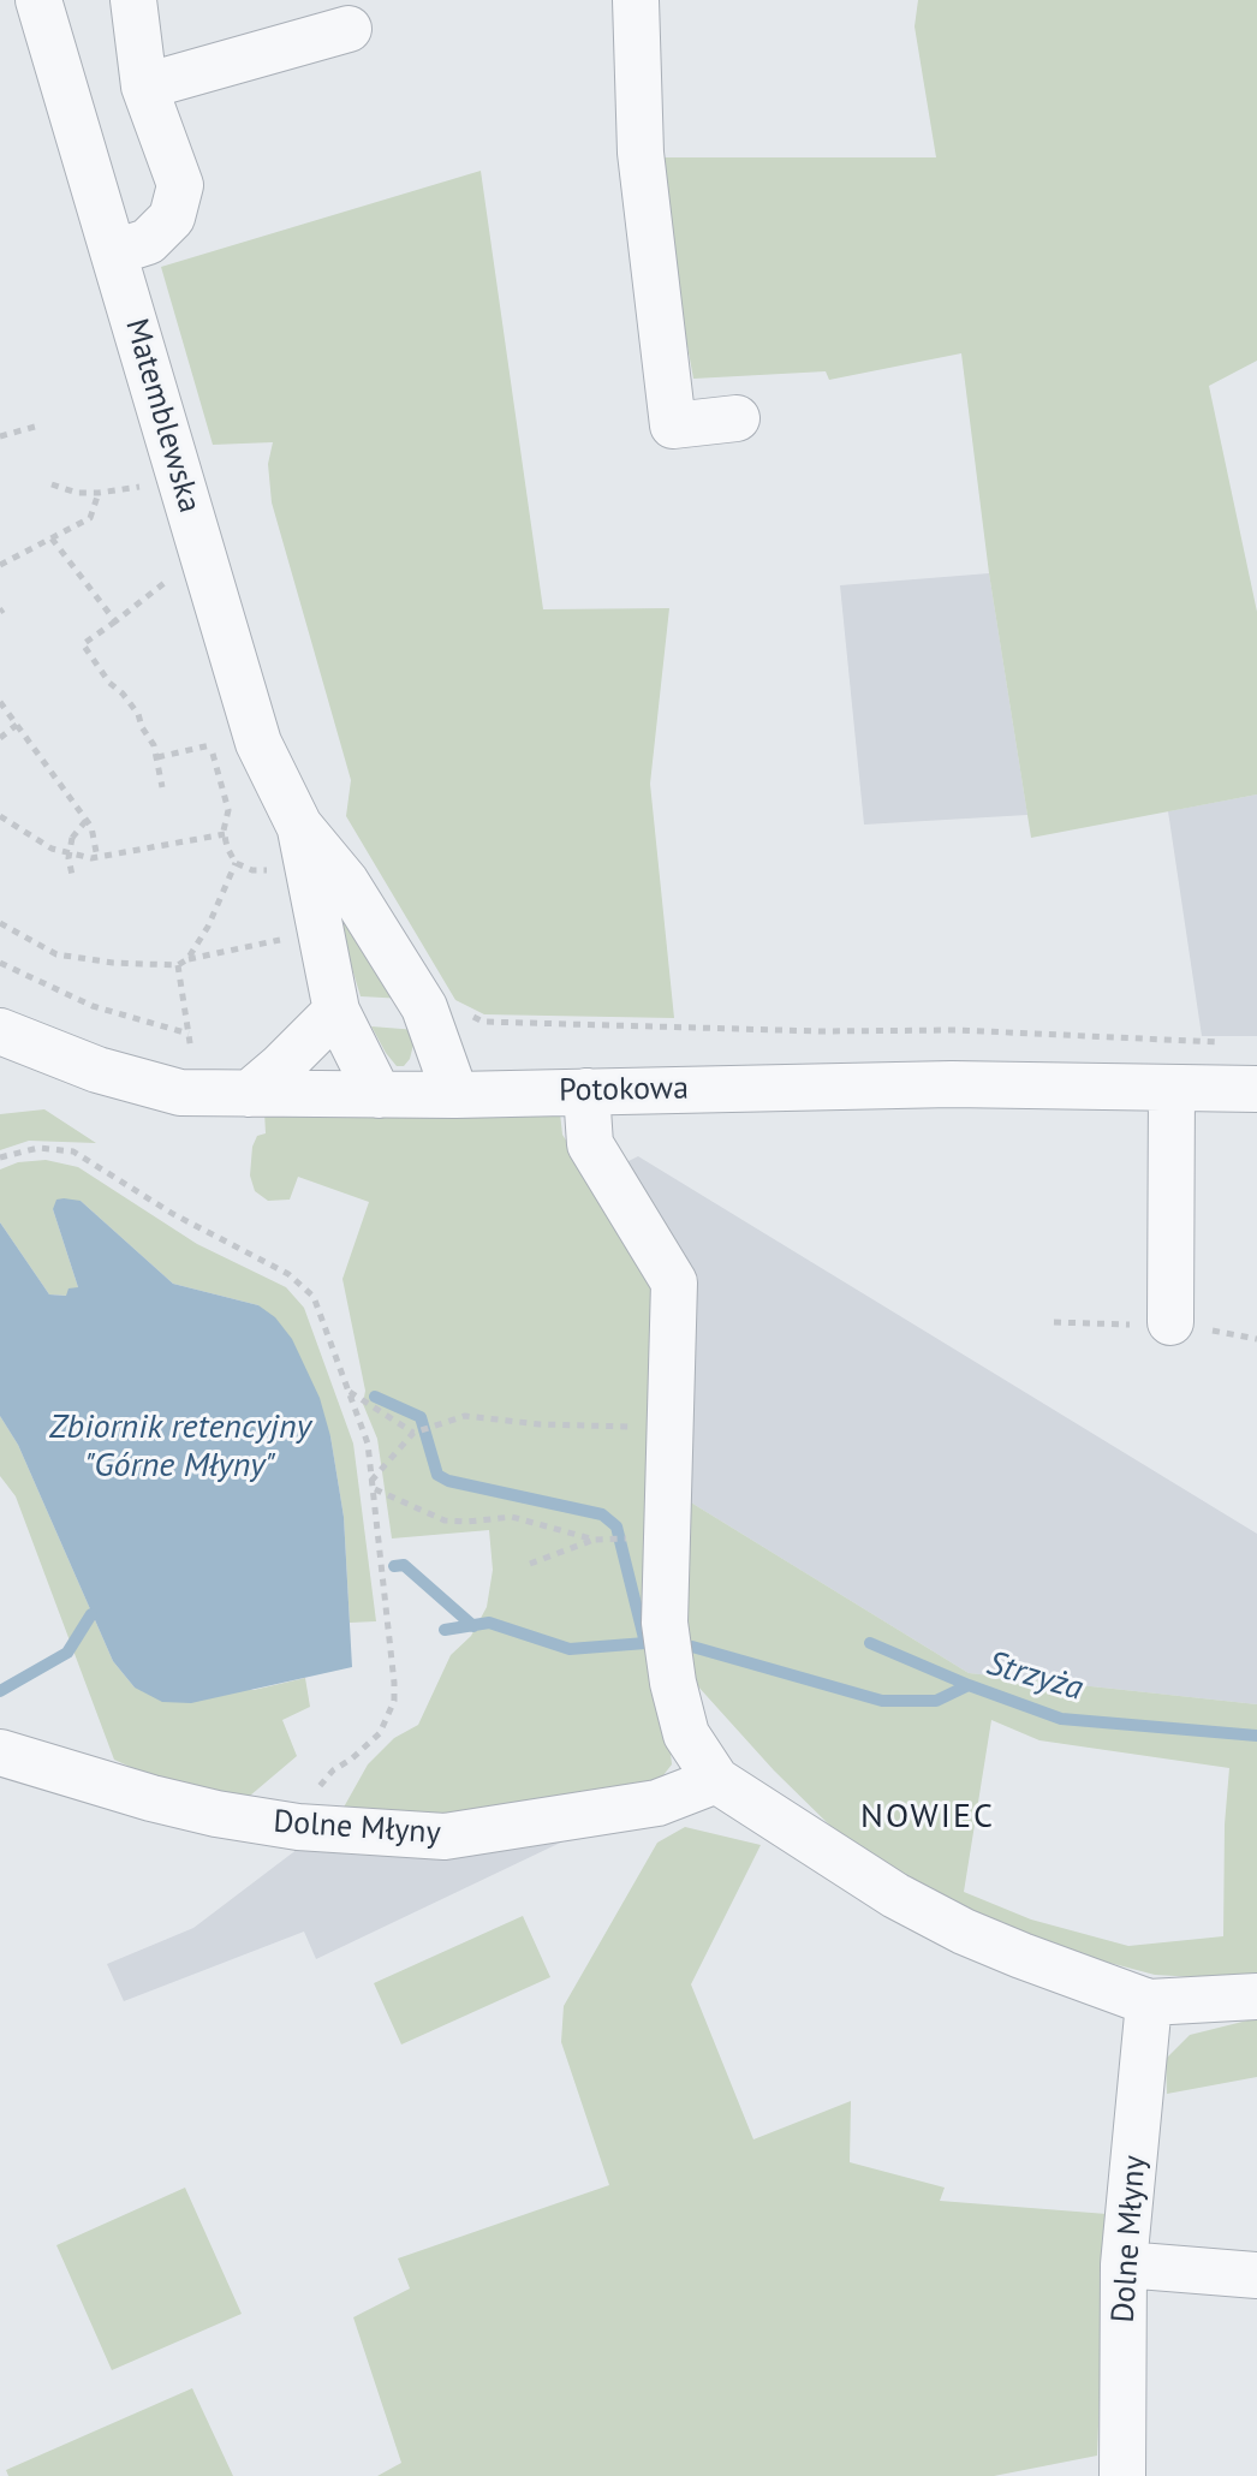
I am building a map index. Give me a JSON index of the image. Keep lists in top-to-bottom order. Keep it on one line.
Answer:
{"streets":{"street":["Matemblewska","Potokowa","Dolne Młyny"]},"crossings":[["Matemblewska","Potokowa"]],"districts":["NOWIEC"],"water":["Zbiornik retencyjny \"Górne Młyny\"","Strzyża"]}
